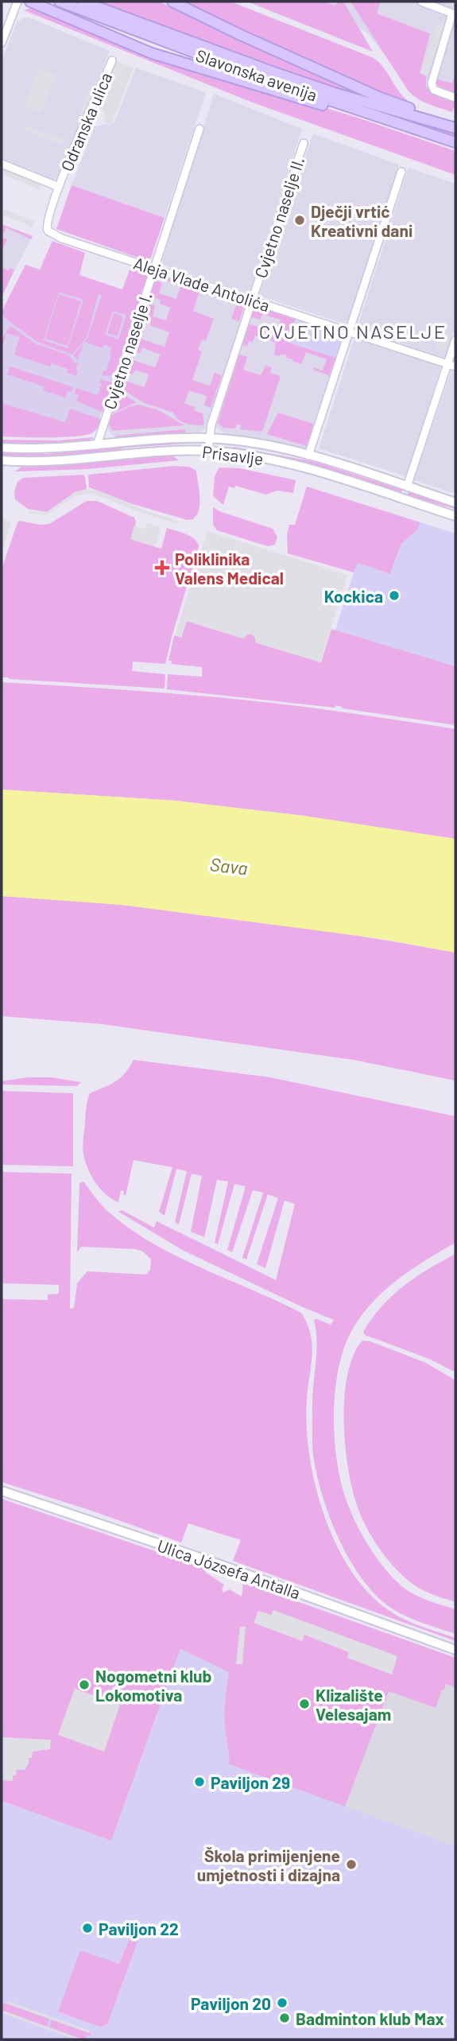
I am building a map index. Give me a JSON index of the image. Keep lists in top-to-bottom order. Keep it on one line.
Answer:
{"streets":{"main road":["Slavonska avenija"],"street":["Odranska ulica","Cvjetno naselje II.","Aleja Vlade Antolića","Cvjetno naselje I.","Prisavlje","Ulica Józsefa Antalla"]},"crossings":[["Odranska ulica","Aleja Vlade Antolića"],["Cvjetno naselje II.","Aleja Vlade Antolića"],["Cvjetno naselje II.","Prisavlje"],["Aleja Vlade Antolića","Cvjetno naselje I."],["Cvjetno naselje I.","Prisavlje"]],"districts":["CVJETNO NASELJE"],"water":["Sava"],"places":{"other":["Dječji vrtić Kreativni dani","Kockica","Nogometni klub Lokomotiva","Klizalište Velesajam","Paviljon 29","Škola primijenjene umjetnosti i dizajna","Paviljon 22","Paviljon 20","Badminton klub Max"],"health":["Poliklinika Valens Medical"]}}
